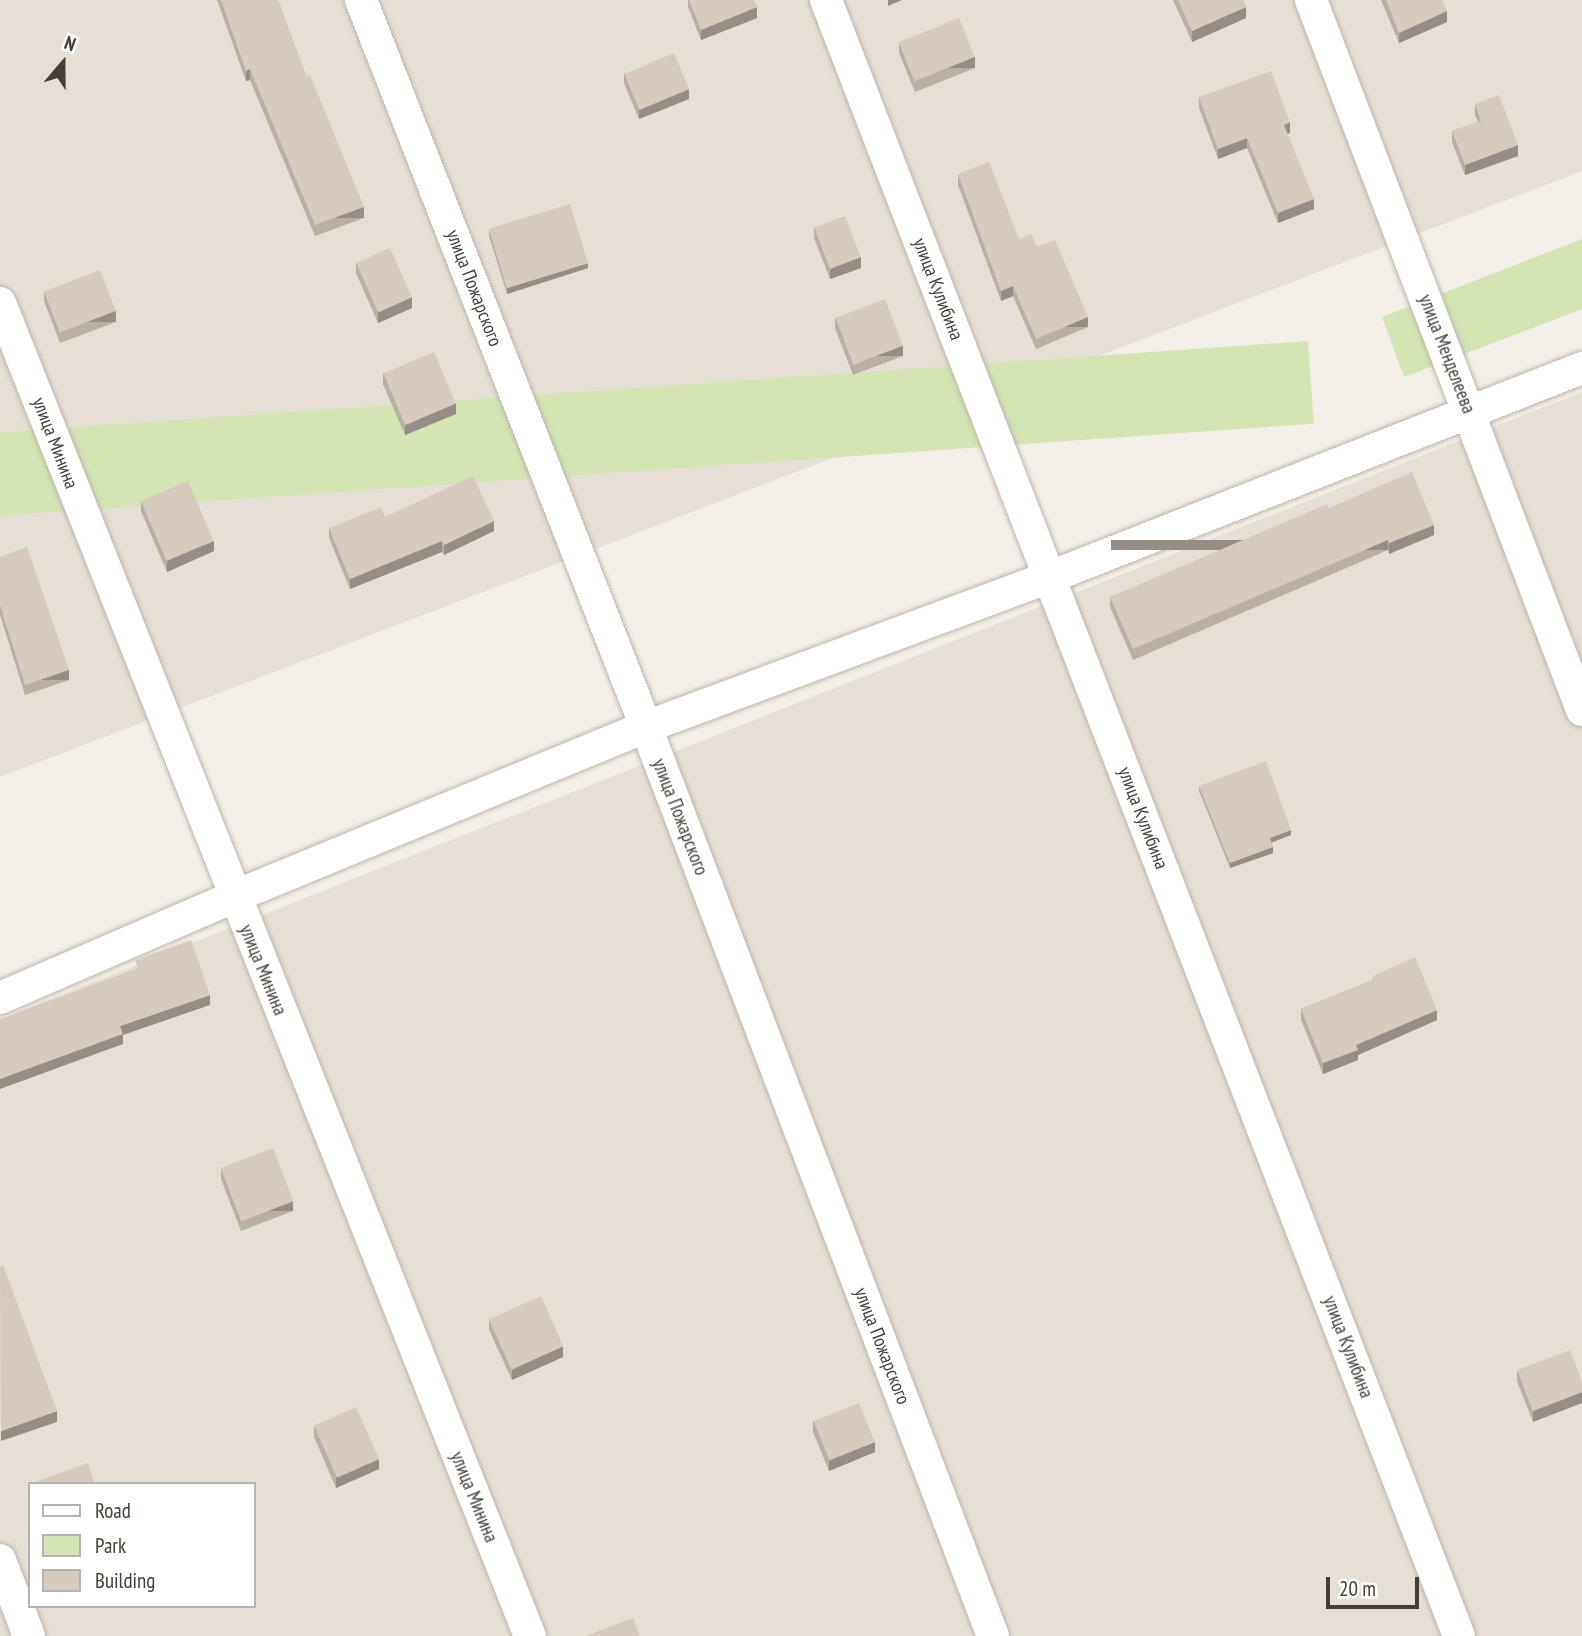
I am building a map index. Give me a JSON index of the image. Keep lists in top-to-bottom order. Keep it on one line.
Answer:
{"streets":{"street":["улица Пожарского","улица Кулибина","улица Менделеева","улица Минина"]},"legend":["Road","Park","Building"],"scale_bar":"20 m","north":"top"}
